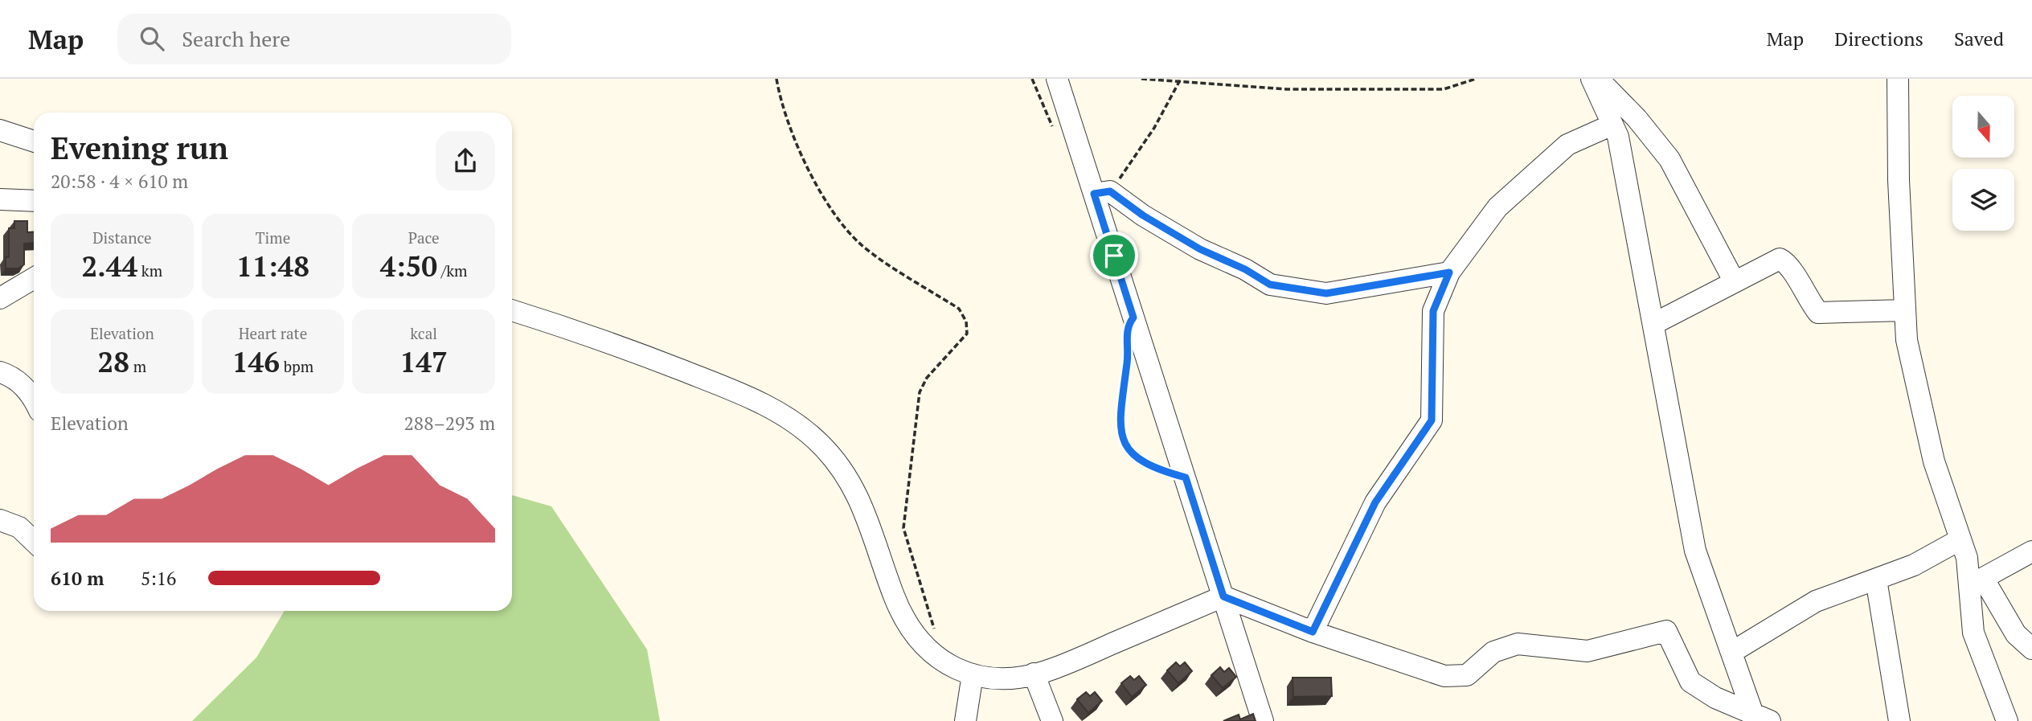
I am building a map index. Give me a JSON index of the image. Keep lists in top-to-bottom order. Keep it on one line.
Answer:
{"north":"bottom","page":{"header":"Map","search":"Search here","nav":["Map","Directions","Saved"],"heading":["Evening run","20:58 · 4 × 610 m"],"stats":[["Distance","2.44 km"],["Time","11:48"],["Pace","4:50 /km"],["Elevation","28 m"],["Heart rate","146 bpm"],["kcal","147"]],"chart":["Elevation","288–293 m"],"list":[{"name":"610 m","note":"5:16"}]}}
